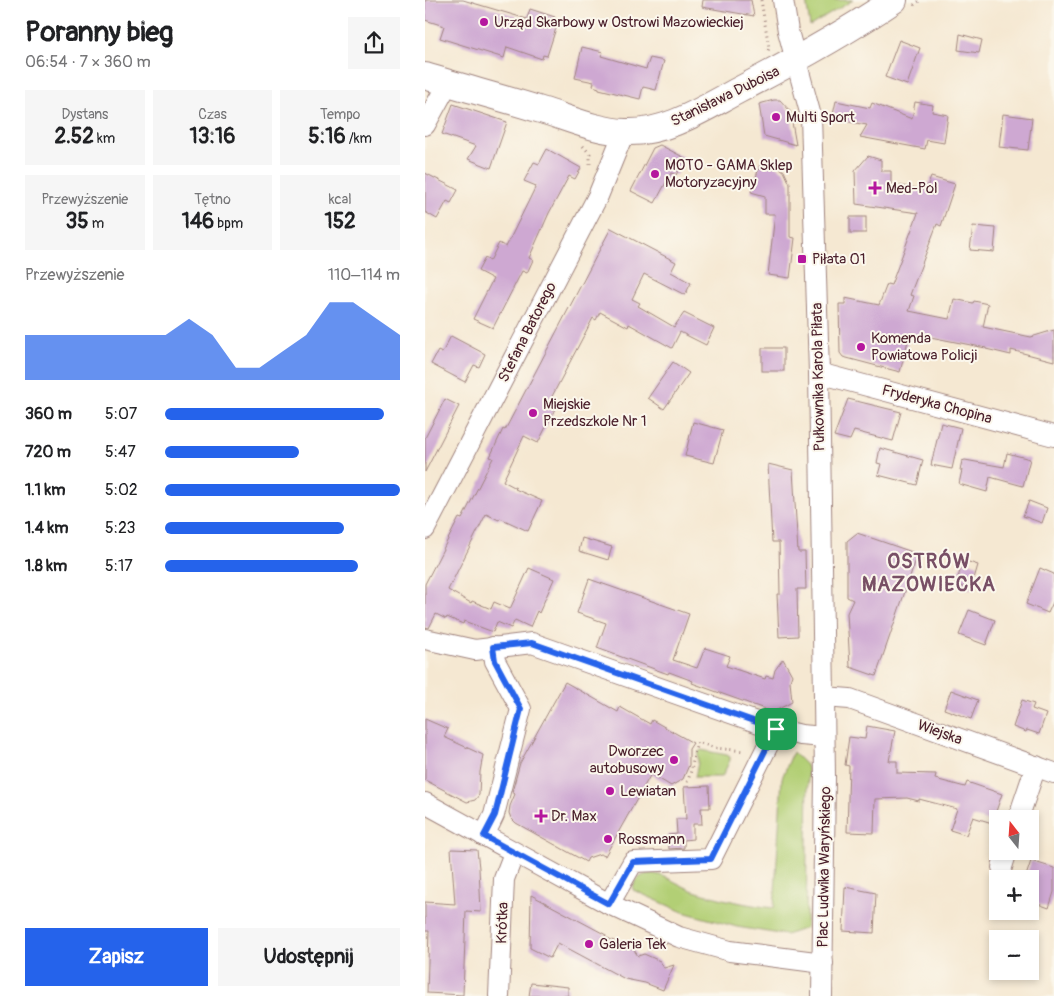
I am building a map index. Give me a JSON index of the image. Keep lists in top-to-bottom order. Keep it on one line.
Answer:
{"streets":{"main road":["Stanisława Duboisa"],"street":["Stefana Batorego","Pułkownika Karola Piłata","Fryderyka Chopina","Wiejska","Plac Ludwika Waryńskiego","Krótka"]},"crossings":[["Stanisława Duboisa","Stefana Batorego"],["Stanisława Duboisa","Pułkownika Karola Piłata"],["Pułkownika Karola Piłata","Fryderyka Chopina"],["Pułkownika Karola Piłata","Wiejska"],["Pułkownika Karola Piłata","Plac Ludwika Waryńskiego"],["Wiejska","Plac Ludwika Waryńskiego"]],"districts":["OSTRÓW MAZOWIECKA"],"places":{"other":["Urząd Skarbowy w Ostrowi Mazowieckiej","Multi Sport","MOTO - GAMA Sklep Motoryzacyjny","Komenda Powiatowa Policji","Miejskie Przedszkole Nr 1","Dworzec autobusowy","Lewiatan","Rossmann","Galeria Tek"],"health":["Med-Pol","Dr. Max"],"transit":["Piłata 01"]},"north":"top","page":{"heading":["Poranny bieg","06:54 · 7 × 360 m"],"stats":[["Dystans","2.52 km"],["Czas","13:16"],["Tempo","5:16 /km"],["Przewyższenie","35 m"],["Tętno","146 bpm"],["kcal","152"]],"chart":["Przewyższenie","110–114 m"],"list":[{"name":"360 m","note":"5:07"},{"name":"720 m","note":"5:47"},{"name":"1.1 km","note":"5:02"},{"name":"1.4 km","note":"5:23"},{"name":"1.8 km","note":"5:17"}],"map_buttons":["+","−"],"buttons":["Zapisz","Udostępnij"]}}
